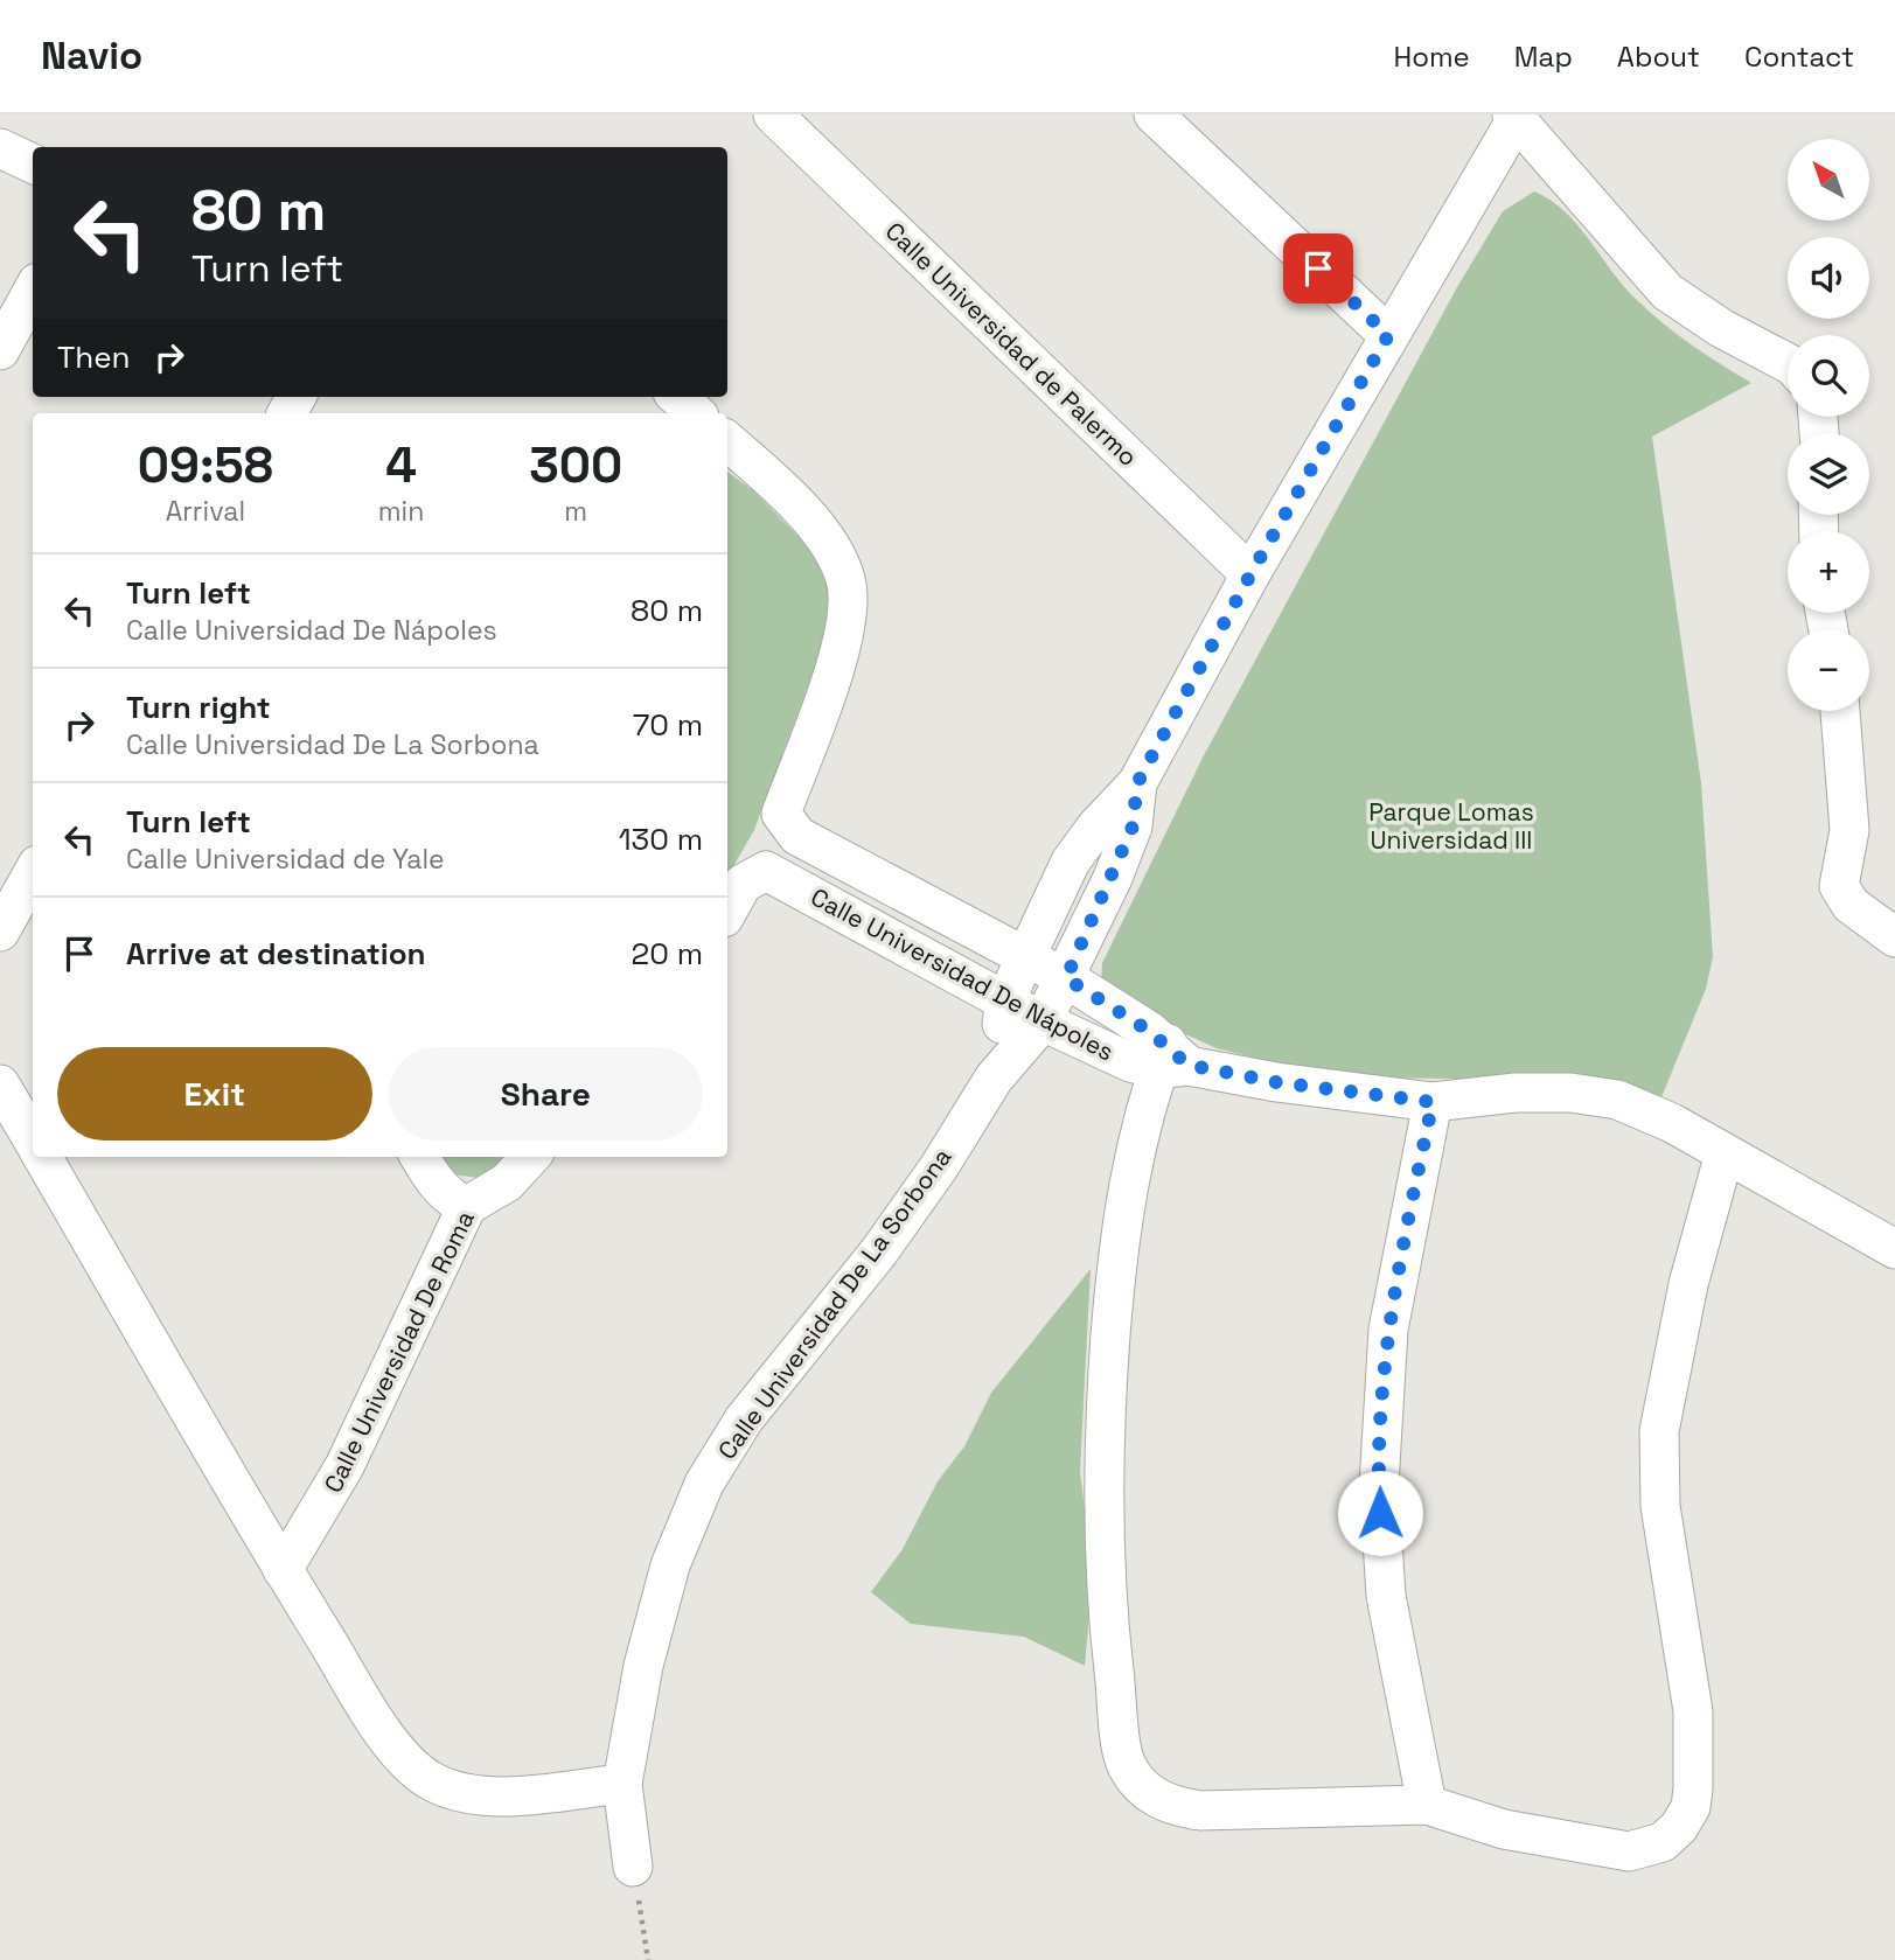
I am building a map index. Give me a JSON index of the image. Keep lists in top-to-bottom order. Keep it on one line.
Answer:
{"streets":{"street":["Calle Universidad de Palermo","Calle Universidad De Nápoles","Calle Universidad De La Sorbona","Calle Universidad De Roma"]},"crossings":[["Calle Universidad de Palermo","Calle Universidad De La Sorbona"],["Calle Universidad De Nápoles","Calle Universidad De La Sorbona"]],"parks":["Parque Lomas Universidad III"],"north":"top left","page":{"header":"Navio","nav":["Home","Map","About","Contact"],"map_buttons":["+","−"],"turn":["80 m","Turn left"],"then":"Then","eta":["09:58","Arrival","4","min","300","m"],"list":[{"name":"Turn left","note":"Calle Universidad De Nápoles","value":"80 m"},{"name":"Turn right","note":"Calle Universidad De La Sorbona","value":"70 m"},{"name":"Turn left","note":"Calle Universidad de Yale","value":"130 m"},{"name":"Arrive at destination","value":"20 m"}],"buttons":["Exit","Share"]}}
